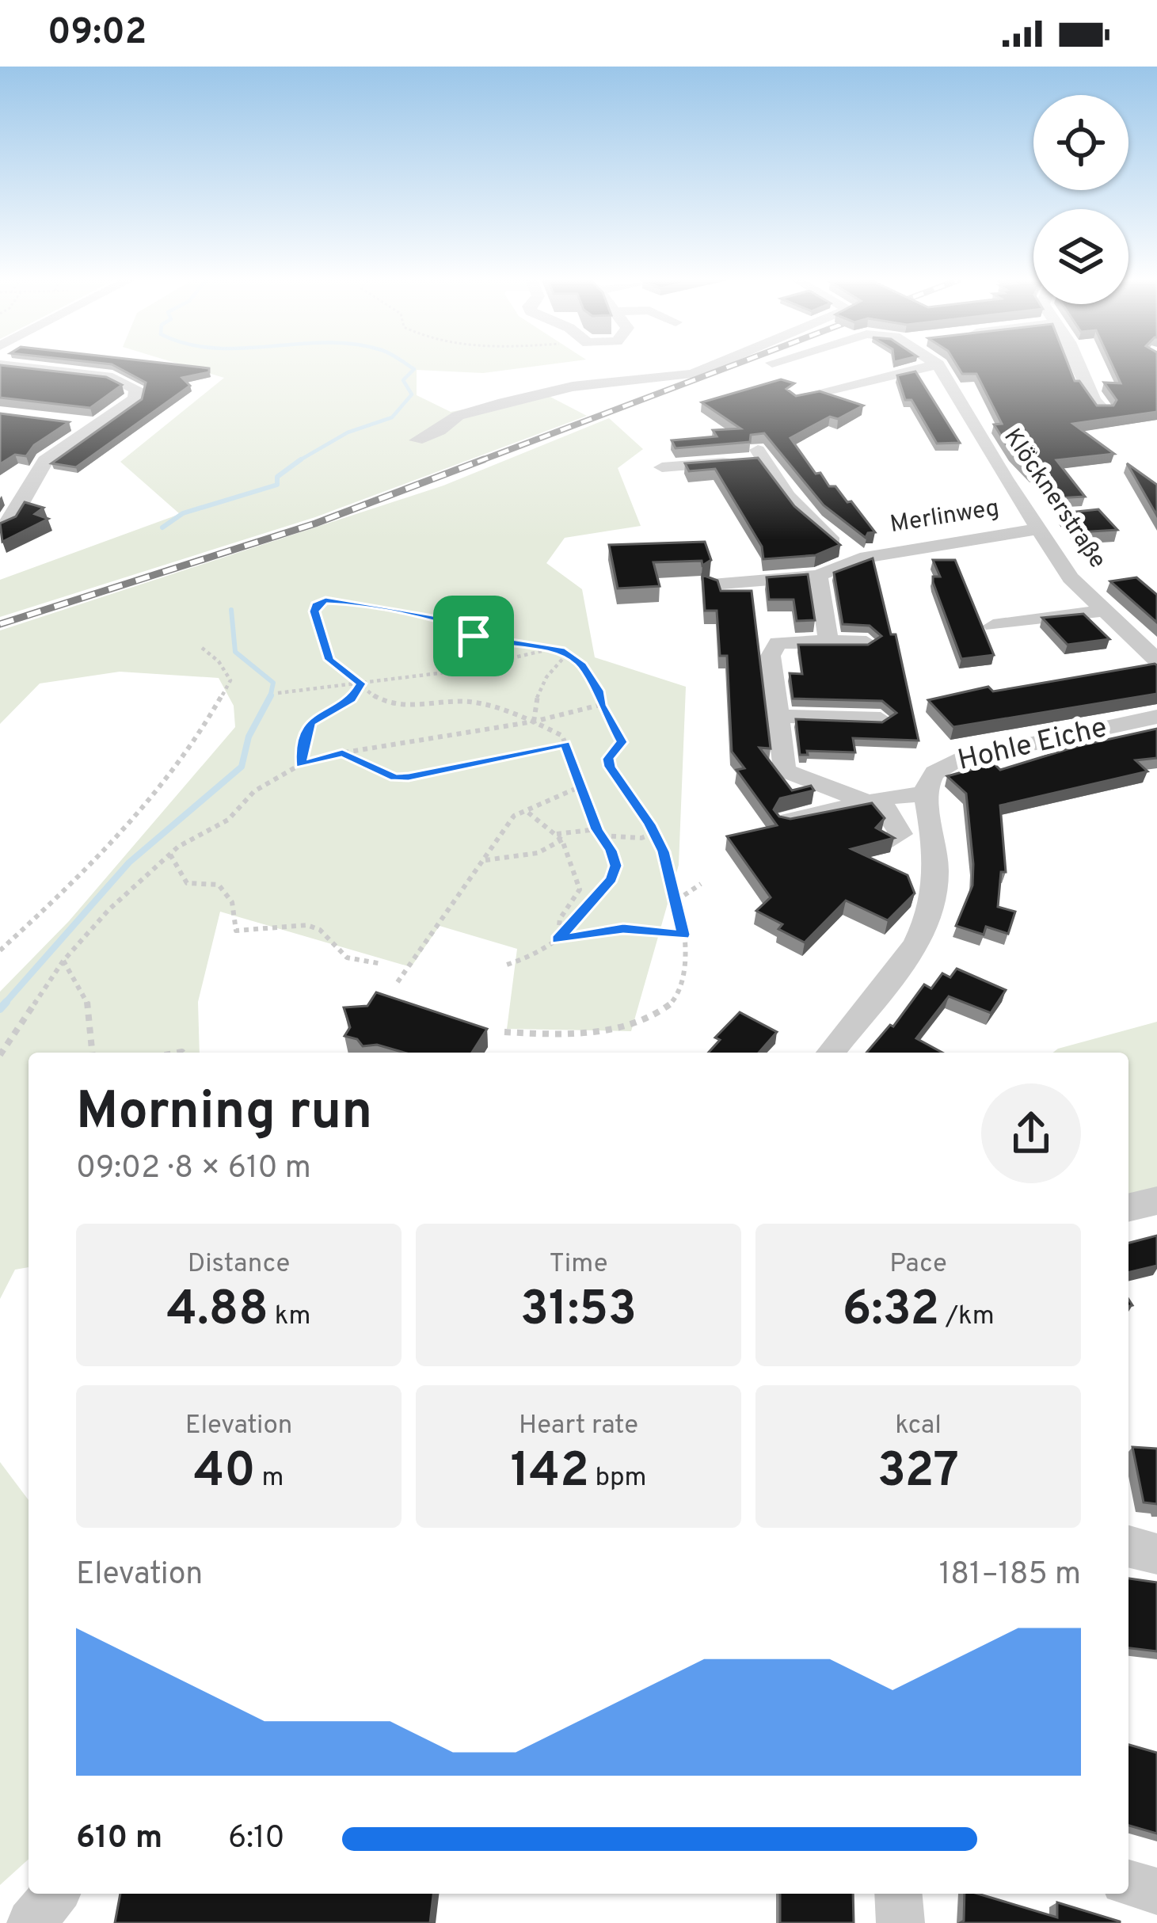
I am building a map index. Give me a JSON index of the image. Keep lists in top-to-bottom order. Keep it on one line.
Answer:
{"streets":{"street":["Klöcknerstraße","Merlinweg","Hohle Eiche"]},"crossings":[["Klöcknerstraße","Merlinweg"]],"page":{"status":"09:02","heading":["Morning run","09:02 · 8 × 610 m"],"stats":[["Distance","4.88 km"],["Time","31:53"],["Pace","6:32 /km"],["Elevation","40 m"],["Heart rate","142 bpm"],["kcal","327"]],"chart":["Elevation","181–185 m"],"list":[{"name":"610 m","note":"6:10"}]}}
